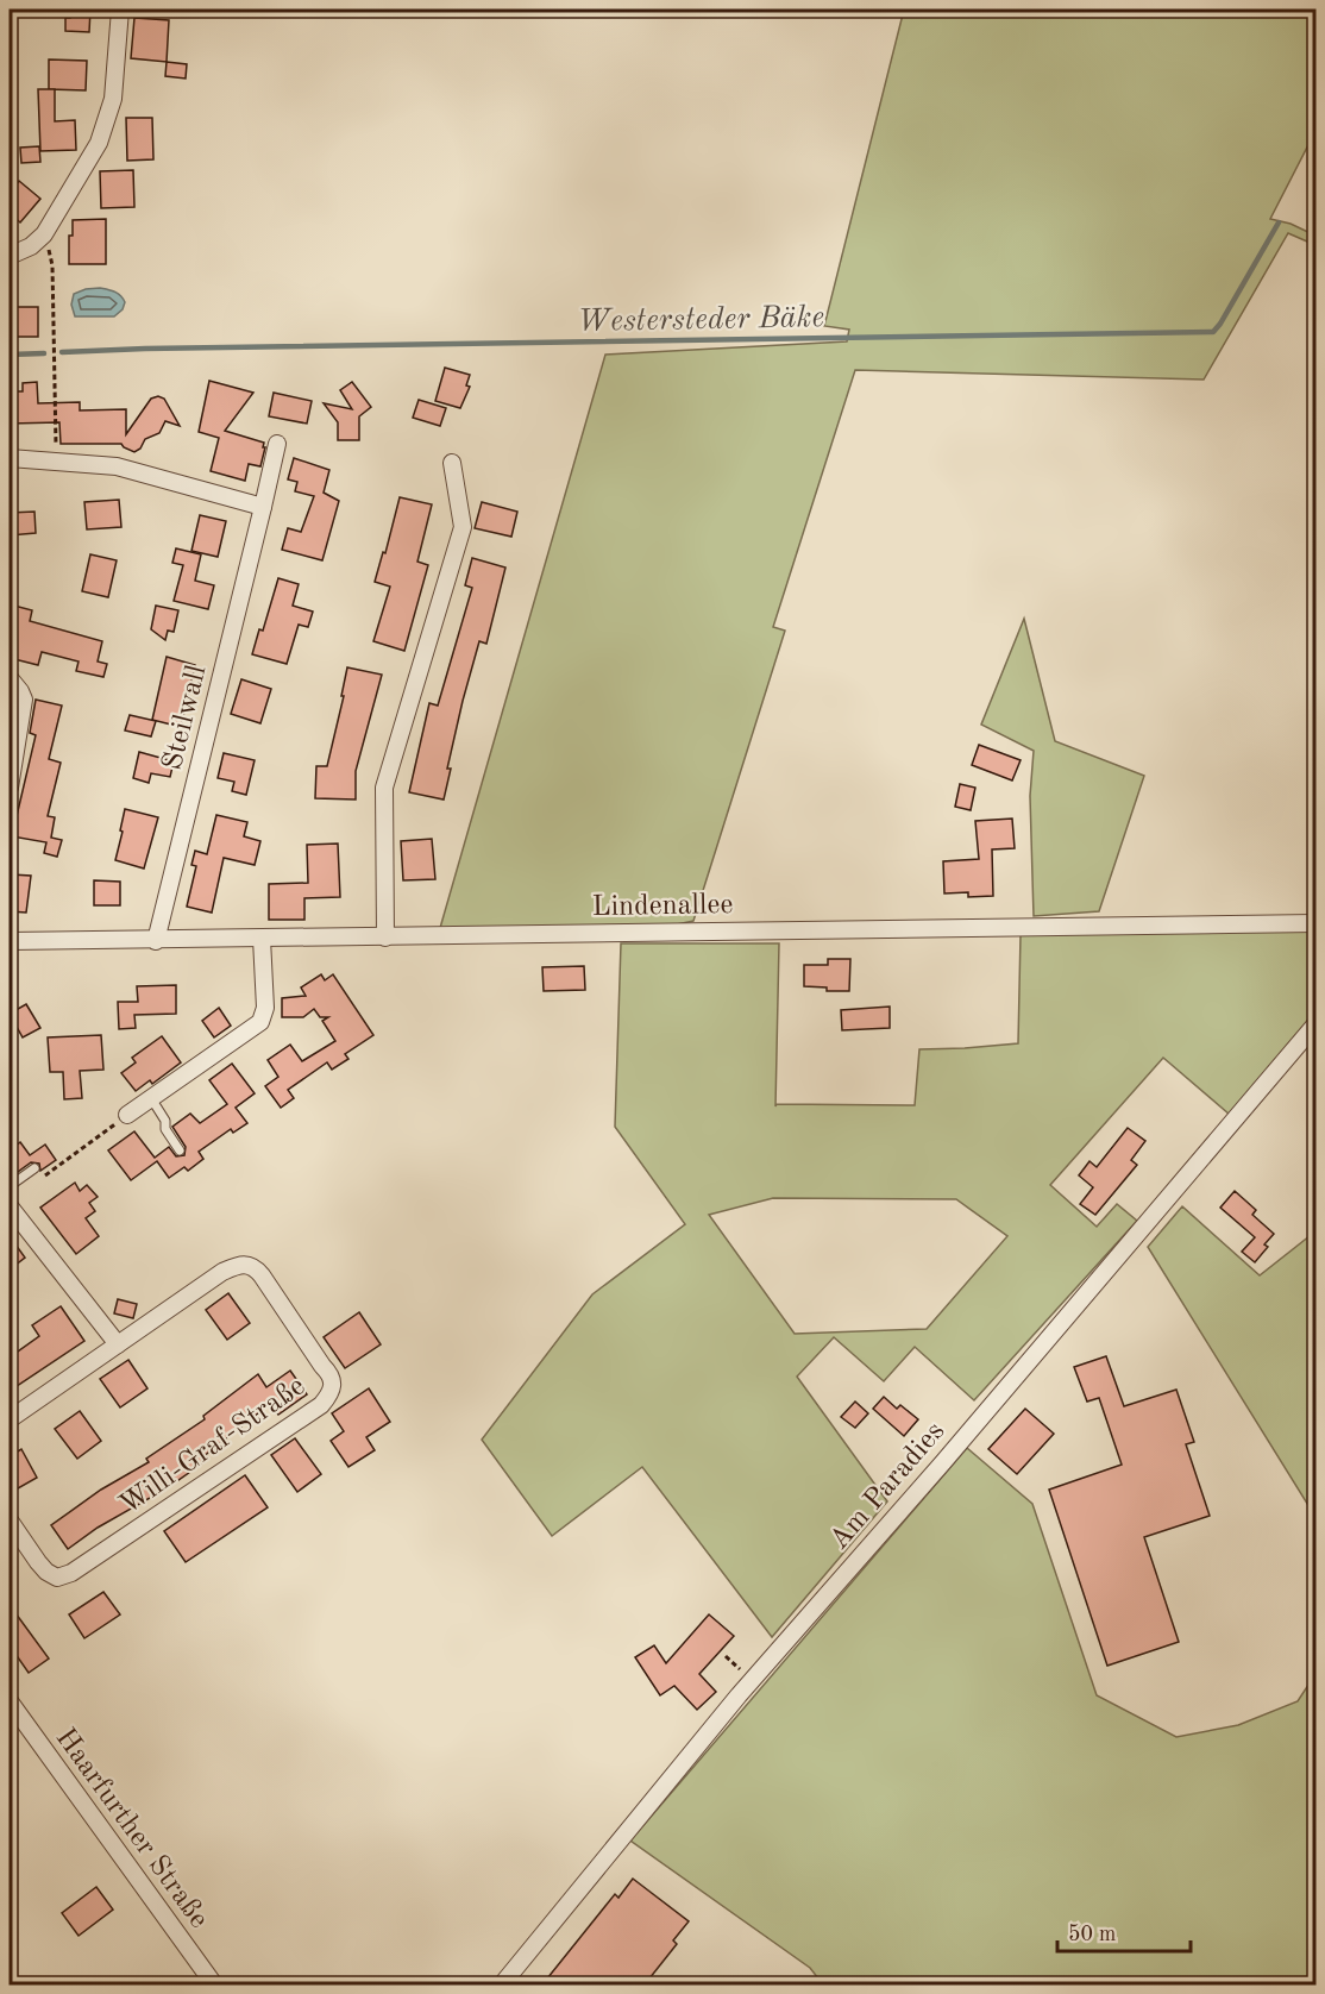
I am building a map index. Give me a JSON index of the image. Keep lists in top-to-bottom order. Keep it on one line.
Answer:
{"streets":{"street":["Steilwall","Lindenallee","Willi-Graf-Straße","Am Paradies","Haarfurther Straße"]},"crossings":[["Steilwall","Lindenallee"]],"water":["Westersteder Bäke"],"scale_bar":"50 m"}
